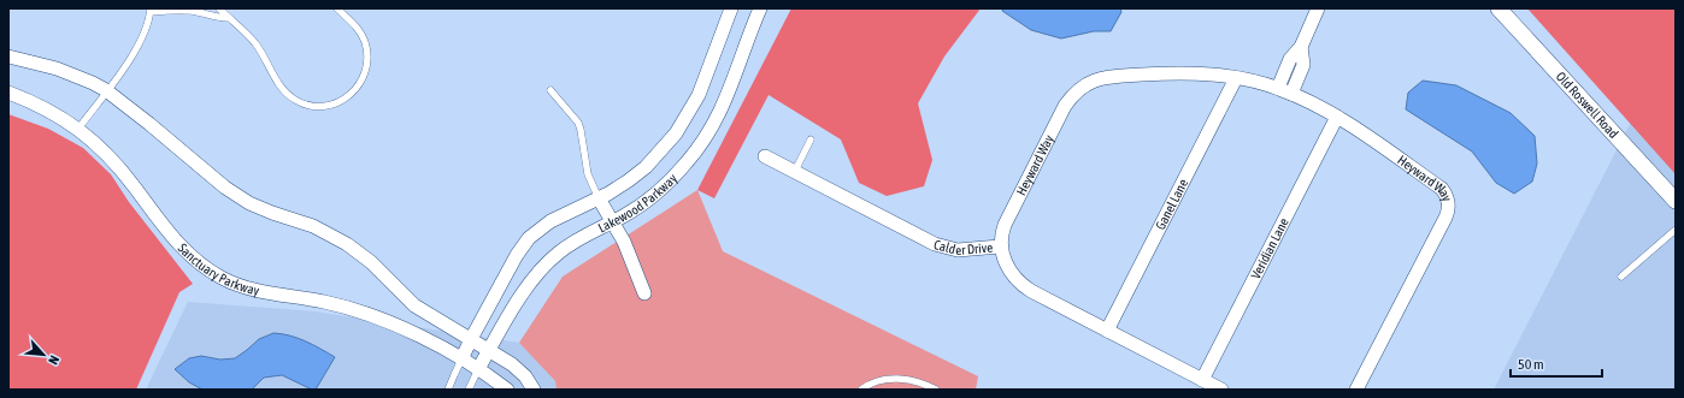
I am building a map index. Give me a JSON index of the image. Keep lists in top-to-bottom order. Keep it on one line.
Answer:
{"streets":{"street":["Old Roswell Road","Heyward Way","Lakewood Parkway","Ganel Lane","Calder Drive","Veridian Lane","Sanctuary Parkway"]},"crossings":[["Heyward Way","Ganel Lane"],["Heyward Way","Calder Drive"],["Heyward Way","Veridian Lane"],["Lakewood Parkway","Sanctuary Parkway"],["Ganel Lane","Calder Drive"],["Calder Drive","Veridian Lane"]],"scale_bar":"50 m","north":"bottom right"}
